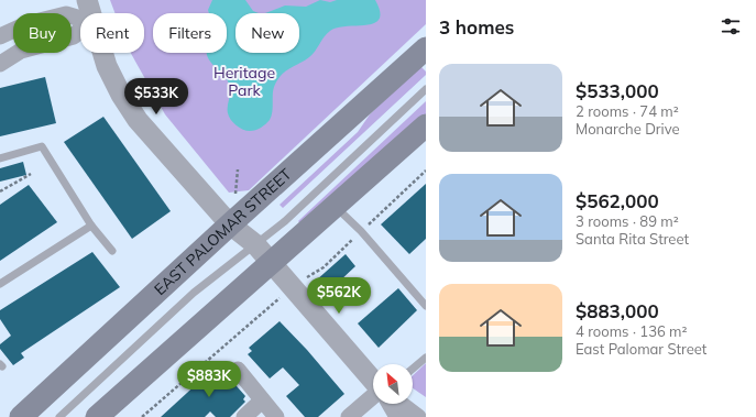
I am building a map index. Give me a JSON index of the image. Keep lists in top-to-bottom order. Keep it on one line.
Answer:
{"streets":{"main road":["EAST PALOMAR STREET"]},"parks":["Heritage Park"],"north":"top left","page":{"heading":"3 homes","chip":["Buy","Rent","Filters","New"],"list":[{"name":"$533,000","note":"2 rooms · 74 m² · Monarche Drive"},{"name":"$562,000","note":"3 rooms · 89 m² · Santa Rita Street"},{"name":"$883,000","note":"4 rooms · 136 m² · East Palomar Street"}],"price":["$533K","$562K","$883K"]}}
